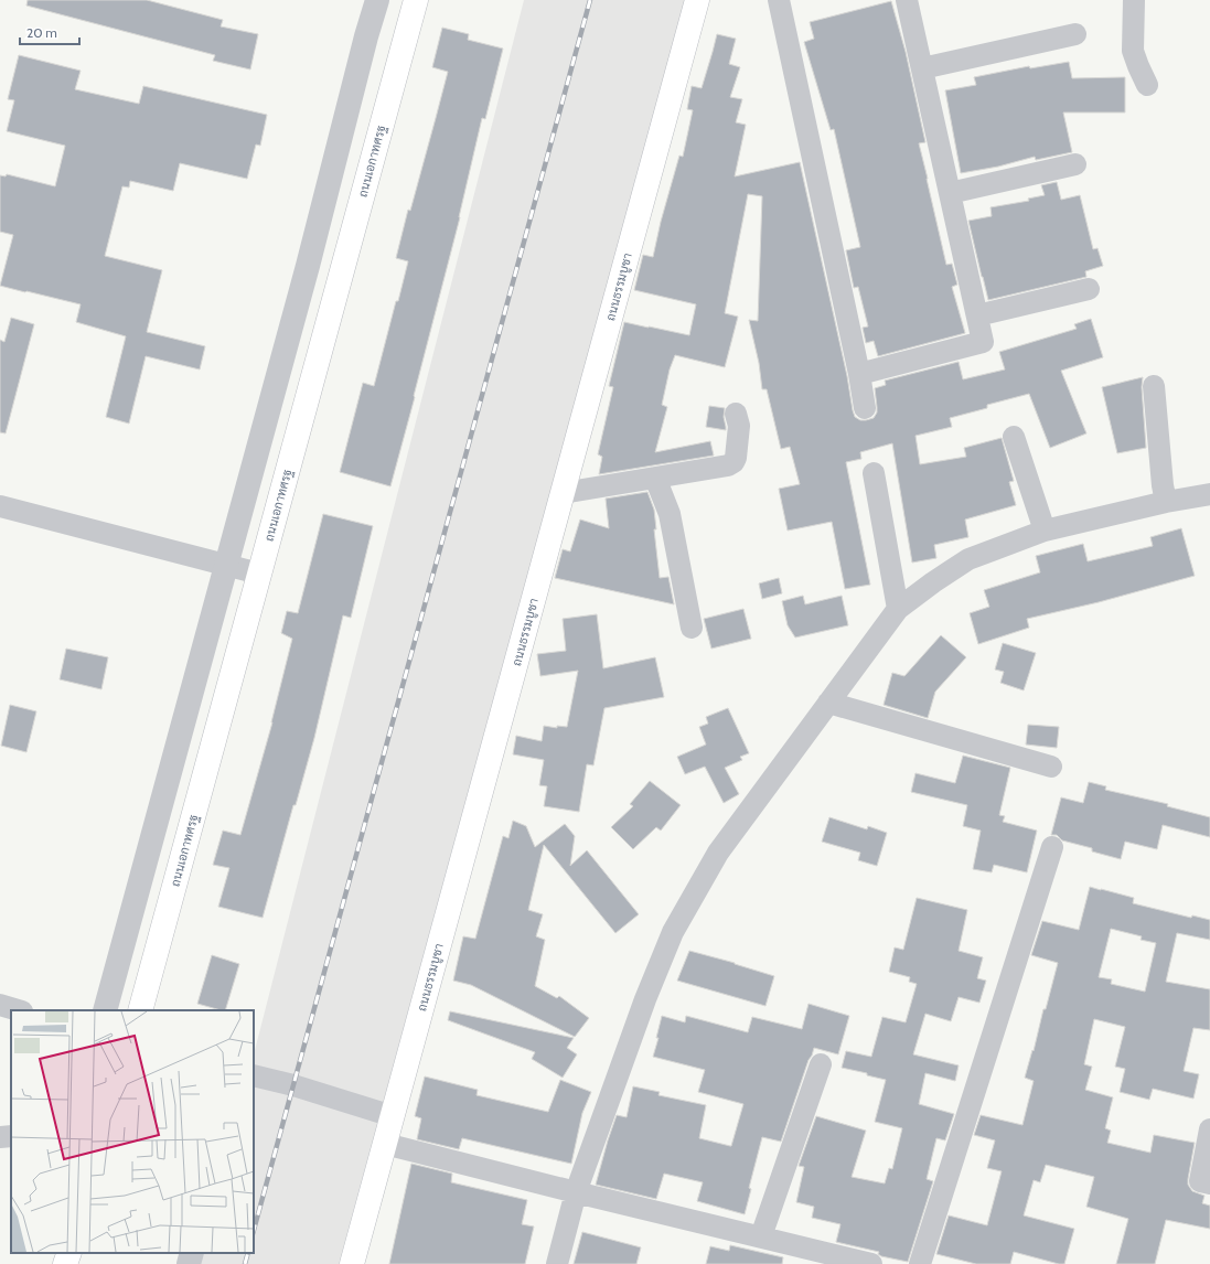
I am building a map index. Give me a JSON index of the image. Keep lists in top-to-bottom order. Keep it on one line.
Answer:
{"streets":{"main road":["ถนนเอกาทศรฐ","ถนนธรรมบูชา"]},"scale_bar":"20 m"}
